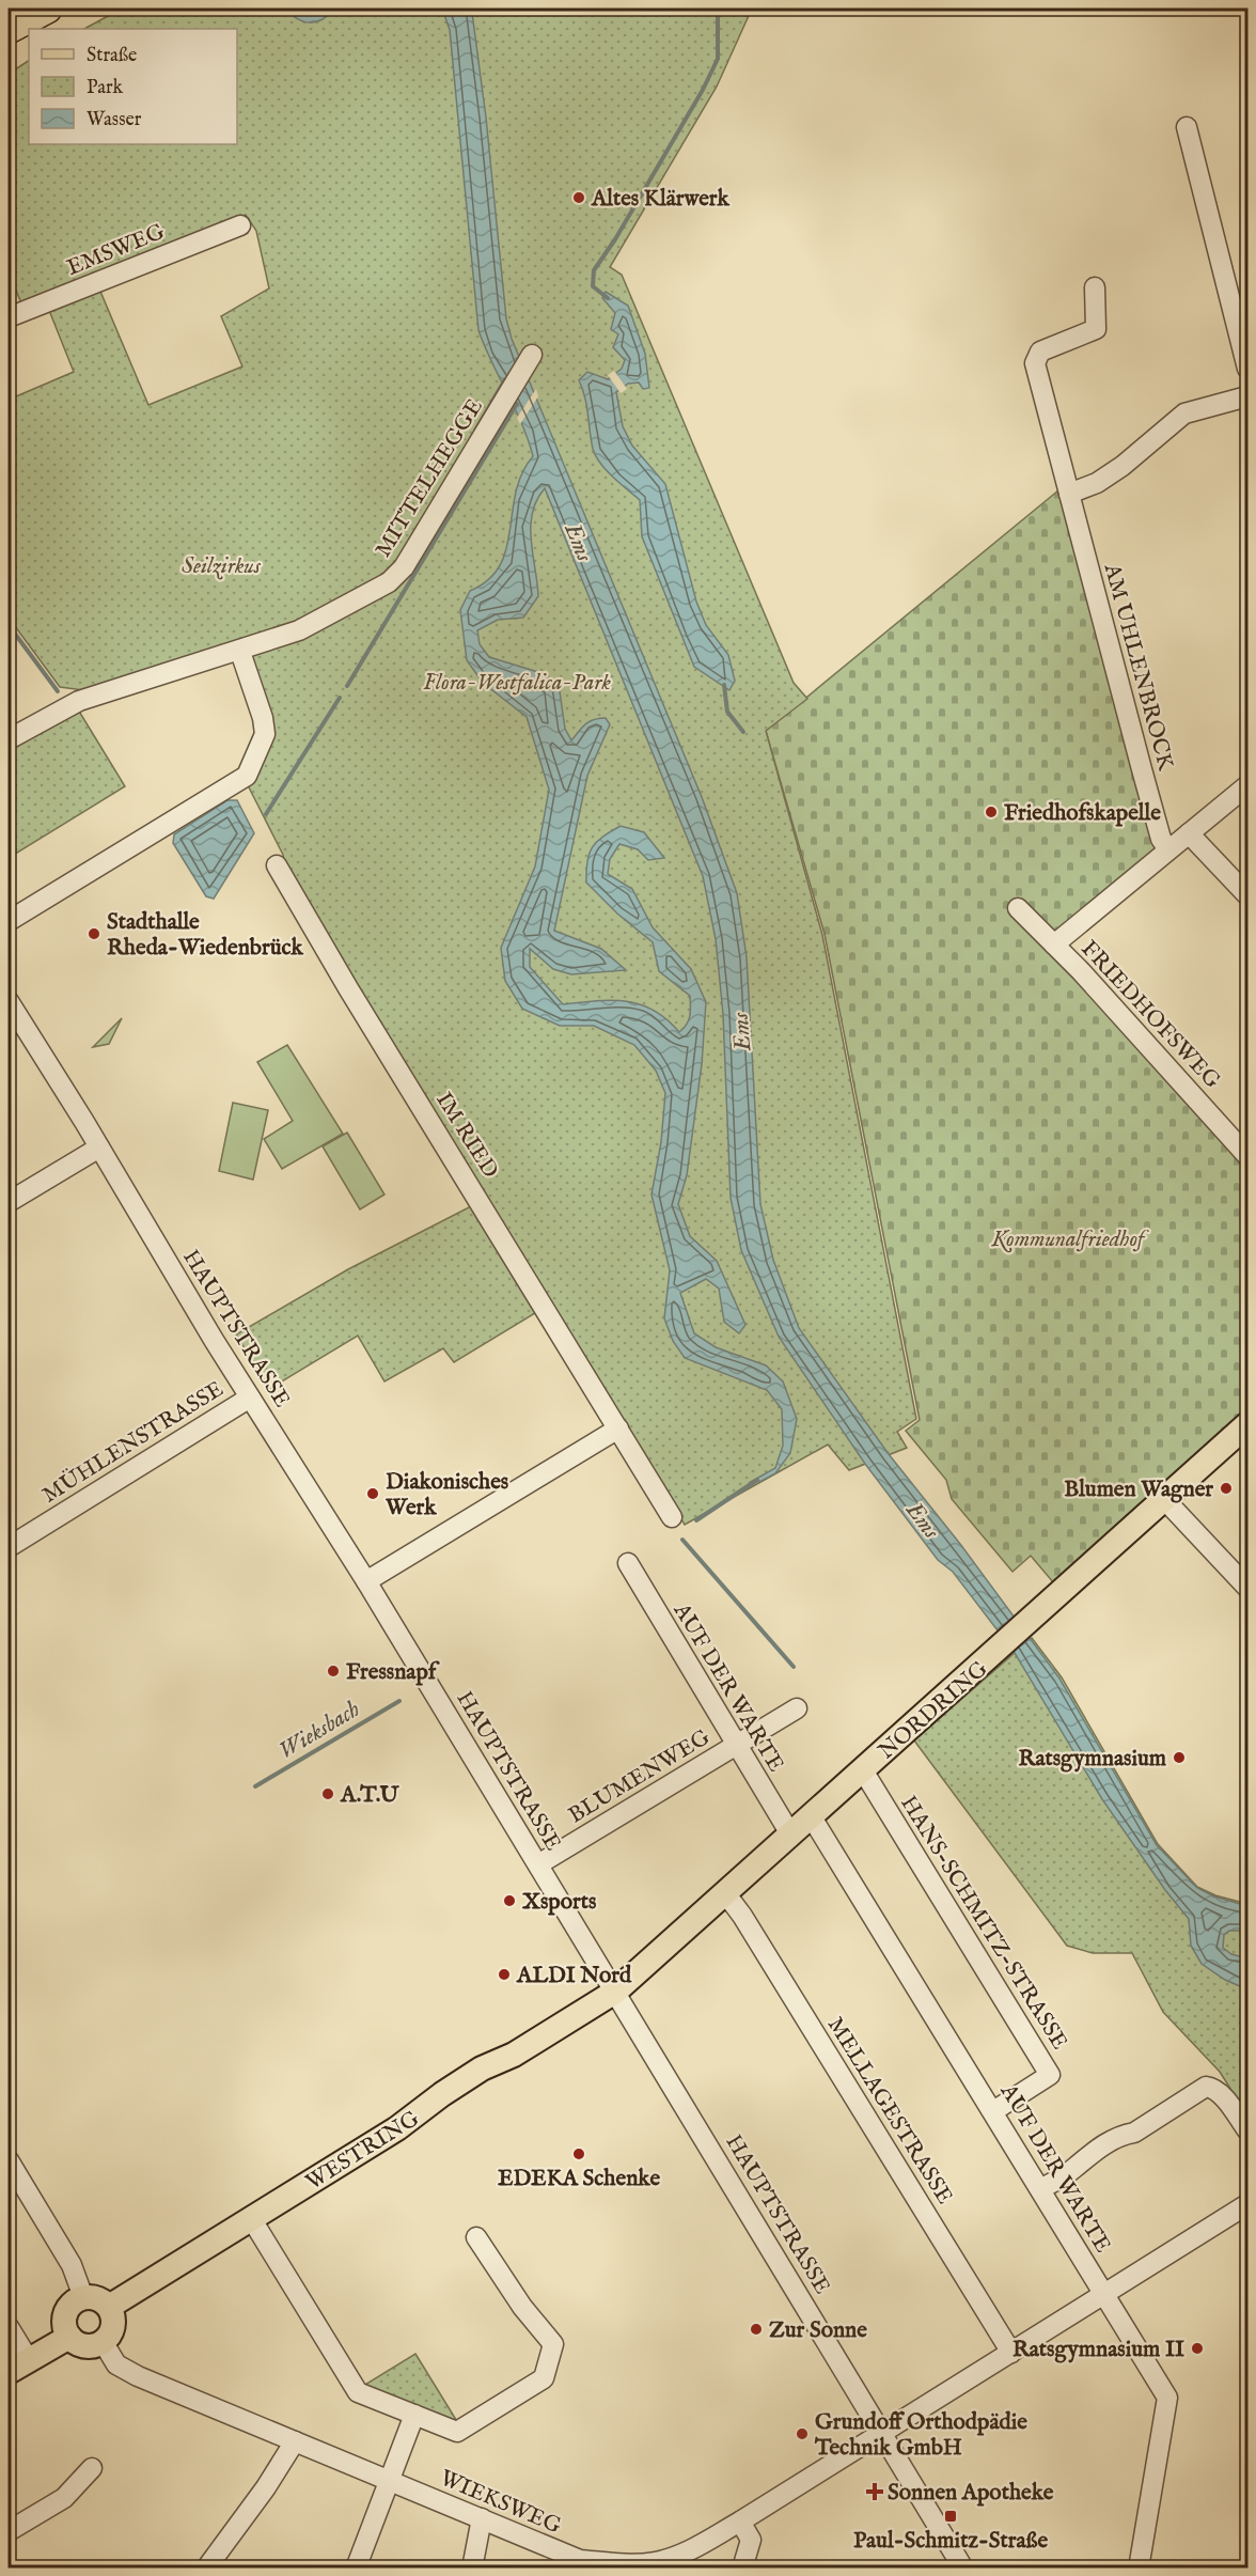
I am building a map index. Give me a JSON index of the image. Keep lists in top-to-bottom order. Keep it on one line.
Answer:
{"streets":{"main road":["NORDRING","WESTRING"],"street":["EMSWEG","MITTELHEGGE","AM UHLENBROCK","FRIEDHOFSWEG","IM RIED","HAUPTSTRASSE","MÜHLENSTRASSE","AUF DER WARTE","BLUMENWEG","HANS-SCHMITZ-STRASSE","MELLAGESTRASSE","WIEKSWEG"]},"crossings":[["HAUPTSTRASSE","MÜHLENSTRASSE"],["HAUPTSTRASSE","NORDRING"],["HAUPTSTRASSE","BLUMENWEG"],["HAUPTSTRASSE","WESTRING"],["HAUPTSTRASSE","WIEKSWEG"],["AUF DER WARTE","NORDRING"],["AUF DER WARTE","BLUMENWEG"],["AUF DER WARTE","HANS-SCHMITZ-STRASSE"],["NORDRING","HANS-SCHMITZ-STRASSE"],["NORDRING","MELLAGESTRASSE"],["NORDRING","WESTRING"],["WESTRING","WIEKSWEG"]],"water":["Ems","Wieksbach"],"parks":["Seilzirkus","Flora-Westfalica-Park","Kommunalfriedhof"],"places":{"other":["Altes Klärwerk","Friedhofskapelle","Stadthalle Rheda-Wiedenbrück","Blumen Wagner","Diakonisches Werk","Fressnapf","Ratsgymnasium","A.T.U","Xsports","ALDI Nord","EDEKA Schenke","Zur Sonne","Ratsgymnasium II","Grundoff Orthodpädie Technik GmbH"],"health":["Sonnen Apotheke"],"transit":["Paul-Schmitz-Straße"]},"legend":["Straße","Park","Wasser"]}
